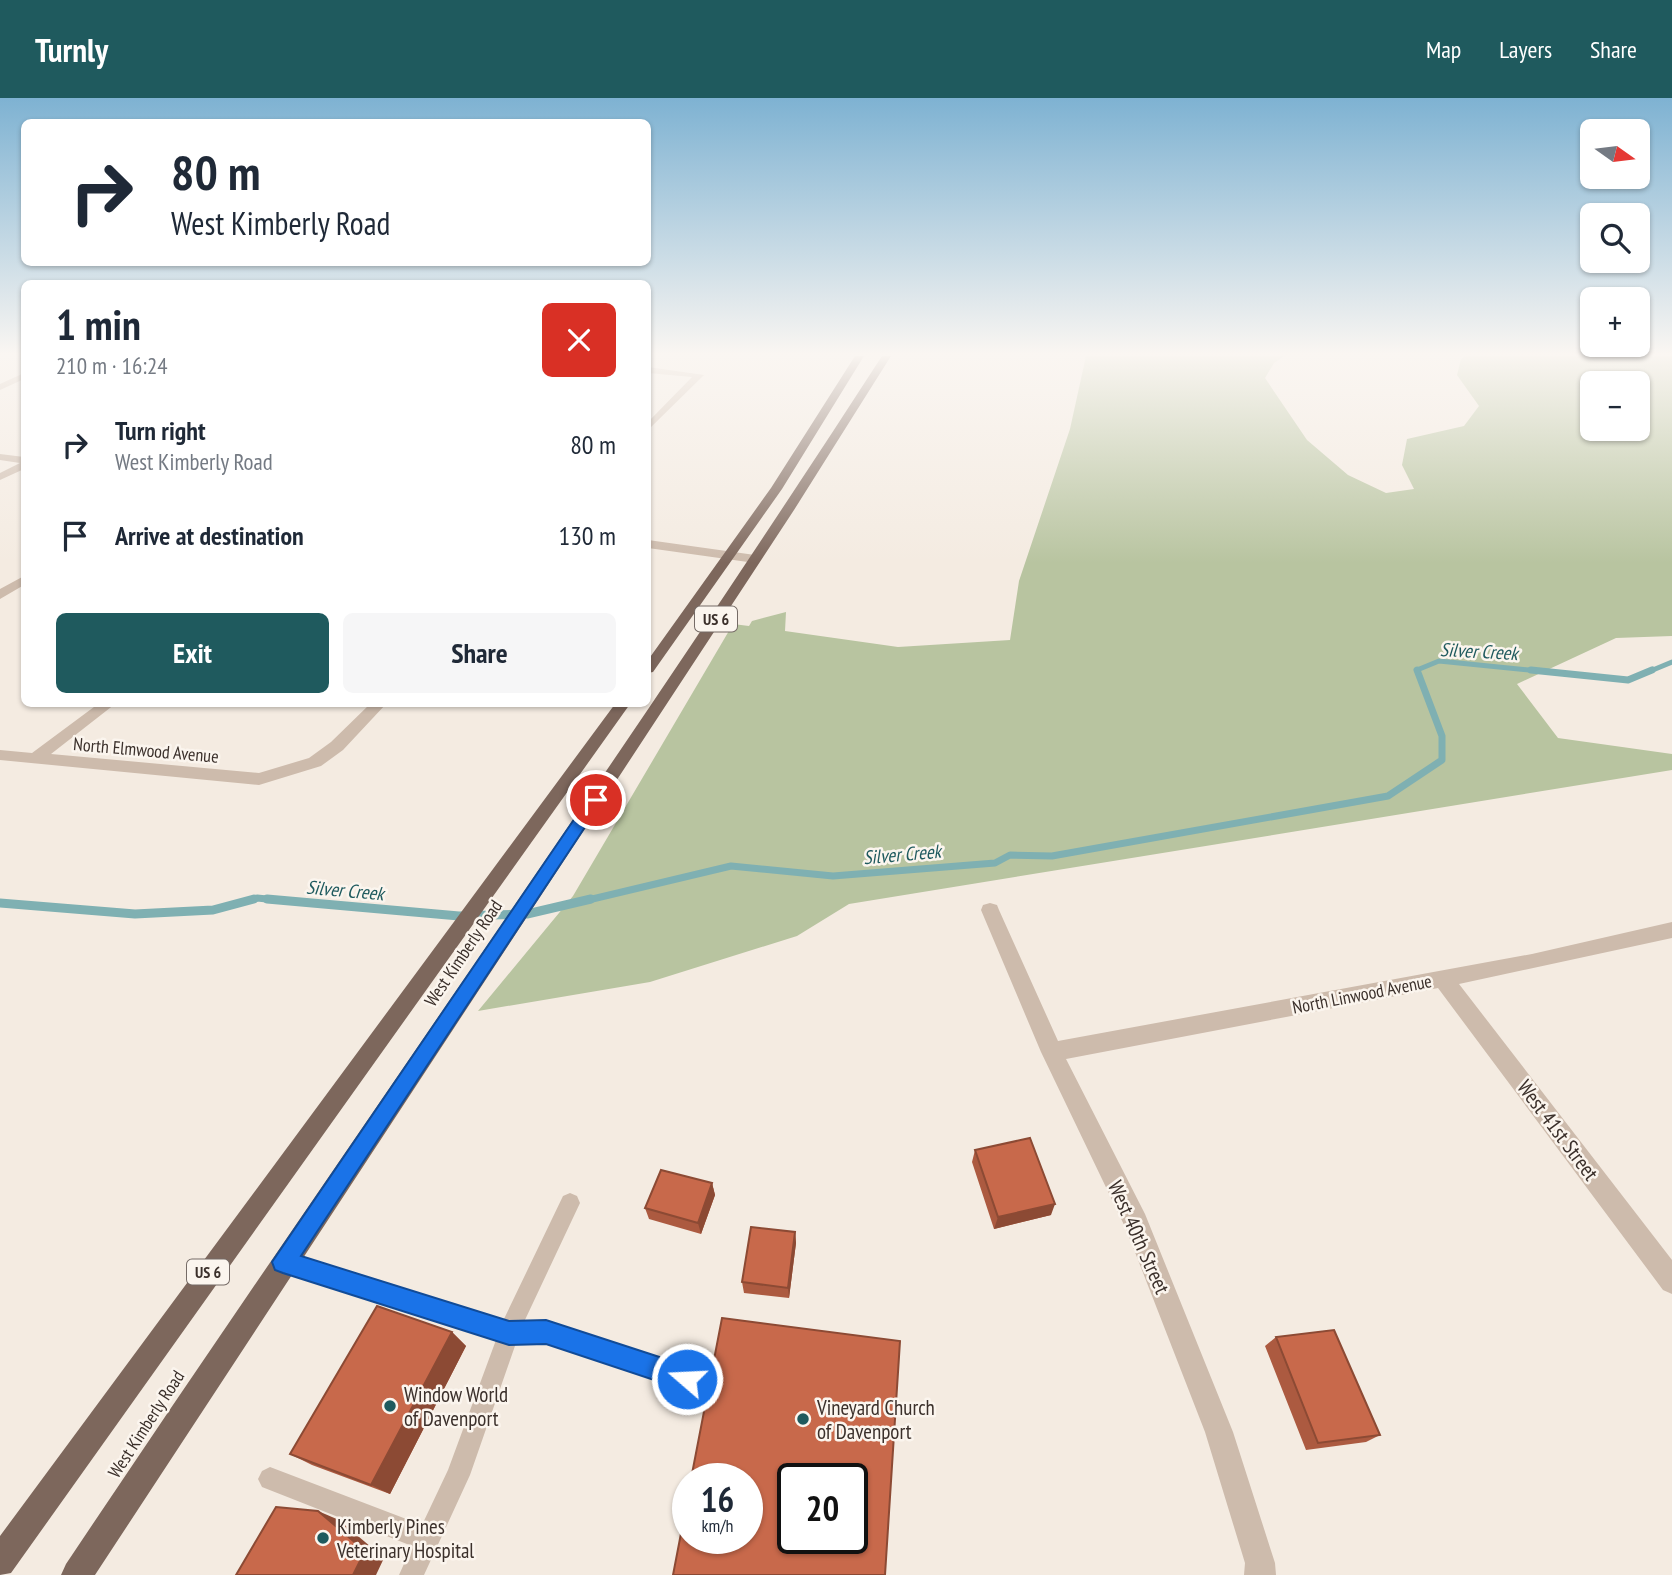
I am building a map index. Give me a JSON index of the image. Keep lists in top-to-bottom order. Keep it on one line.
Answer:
{"streets":{"main road":["US 6","West Kimberly Road"],"street":["North Elmwood Avenue","North Linwood Avenue","West 41st Street","West 40th Street"]},"crossings":[["North Linwood Avenue","West 41st Street"],["North Linwood Avenue","West 40th Street"]],"water":["Silver Creek"],"places":["Window World of Davenport","Vineyard Church of Davenport","Kimberly Pines Veterinary Hospital"],"north":"right","page":{"header":"Turnly","nav":["Map","Layers","Share"],"map_buttons":["+","−"],"turn":["80 m","West Kimberly Road"],"heading":["1 min","210 m · 16:24"],"list":[{"name":"Turn right","note":"West Kimberly Road","value":"80 m"},{"name":"Arrive at destination","value":"130 m"}],"buttons":["Exit","Share"],"speed":"16 km/h","limit":"20"}}
